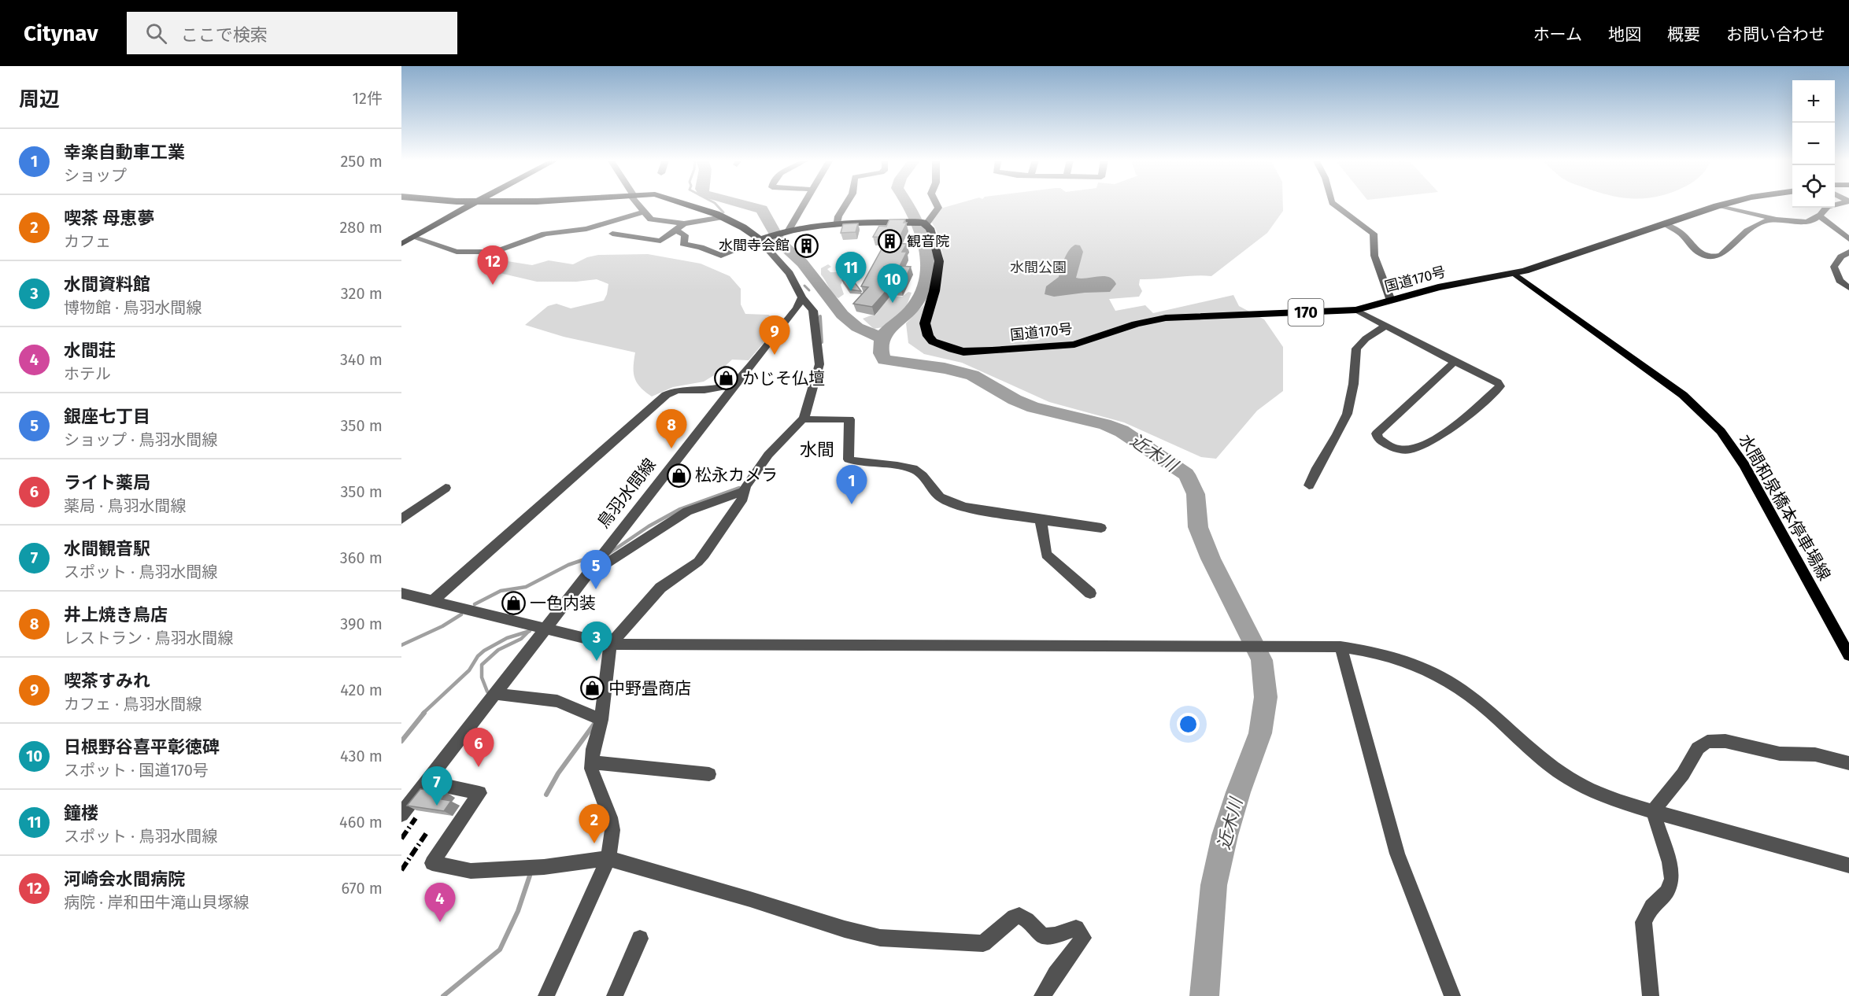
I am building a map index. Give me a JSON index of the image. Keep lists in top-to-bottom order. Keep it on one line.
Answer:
{"streets":{"highway":["国道170号","170"],"main road":["水間和泉橋本停車場線"],"street":["鳥羽水間線"]},"crossings":[["国道170号","水間和泉橋本停車場線"]],"districts":["水間"],"water":["近木川"],"parks":["水間公園"],"places":{"building":["観音院","水間寺会館"],"shop":["かじそ仏壇","松永カメラ","一色内装","中野畳商店"]},"page":{"header":"Citynav","search":"ここで検索","nav":["ホーム","地図","概要","お問い合わせ"],"heading":["周辺","12件"],"map_buttons":["+","−"],"list":[{"mark":"1","name":"幸楽自動車工業","note":"ショップ","value":"250 m"},{"mark":"2","name":"喫茶 母恵夢","note":"カフェ","value":"280 m"},{"mark":"3","name":"水間資料館","note":"博物館 · 鳥羽水間線","value":"320 m"},{"mark":"4","name":"水間荘","note":"ホテル","value":"340 m"},{"mark":"5","name":"銀座七丁目","note":"ショップ · 鳥羽水間線","value":"350 m"},{"mark":"6","name":"ライト薬局","note":"薬局 · 鳥羽水間線","value":"350 m"},{"mark":"7","name":"水間観音駅","note":"スポット · 鳥羽水間線","value":"360 m"},{"mark":"8","name":"井上焼き鳥店","note":"レストラン · 鳥羽水間線","value":"390 m"},{"mark":"9","name":"喫茶すみれ","note":"カフェ · 鳥羽水間線","value":"420 m"},{"mark":"10","name":"日根野谷喜平彰徳碑","note":"スポット · 国道170号","value":"430 m"},{"mark":"11","name":"鐘楼","note":"スポット · 鳥羽水間線","value":"460 m"},{"mark":"12","name":"河崎会水間病院","note":"病院 · 岸和田牛滝山貝塚線","value":"670 m"}],"pins":["12","11","10","9","8","1","5","3","6","7","2","4"]}}
